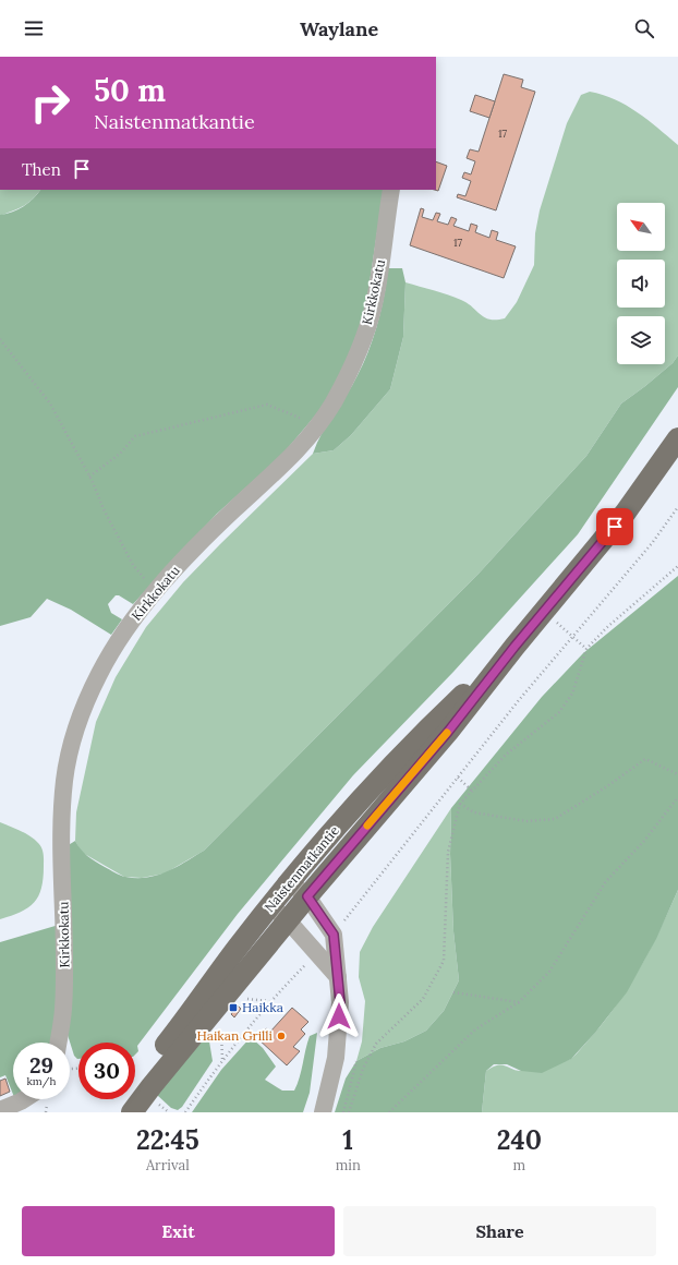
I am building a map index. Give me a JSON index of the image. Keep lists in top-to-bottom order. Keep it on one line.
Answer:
{"streets":{"main road":["Naistenmatkantie"],"street":["Kirkkokatu"]},"places":{"transit":["Haikka"],"other":["Haikan Grilli"]},"house_numbers":["17","17"],"north":"top left","page":{"header":"Waylane","turn":["50 m","Naistenmatkantie"],"then":"Then","speed":"29 km/h","limit":"30","eta":["22:45","Arrival","1","min","240","m"],"buttons":["Exit","Share"]}}
